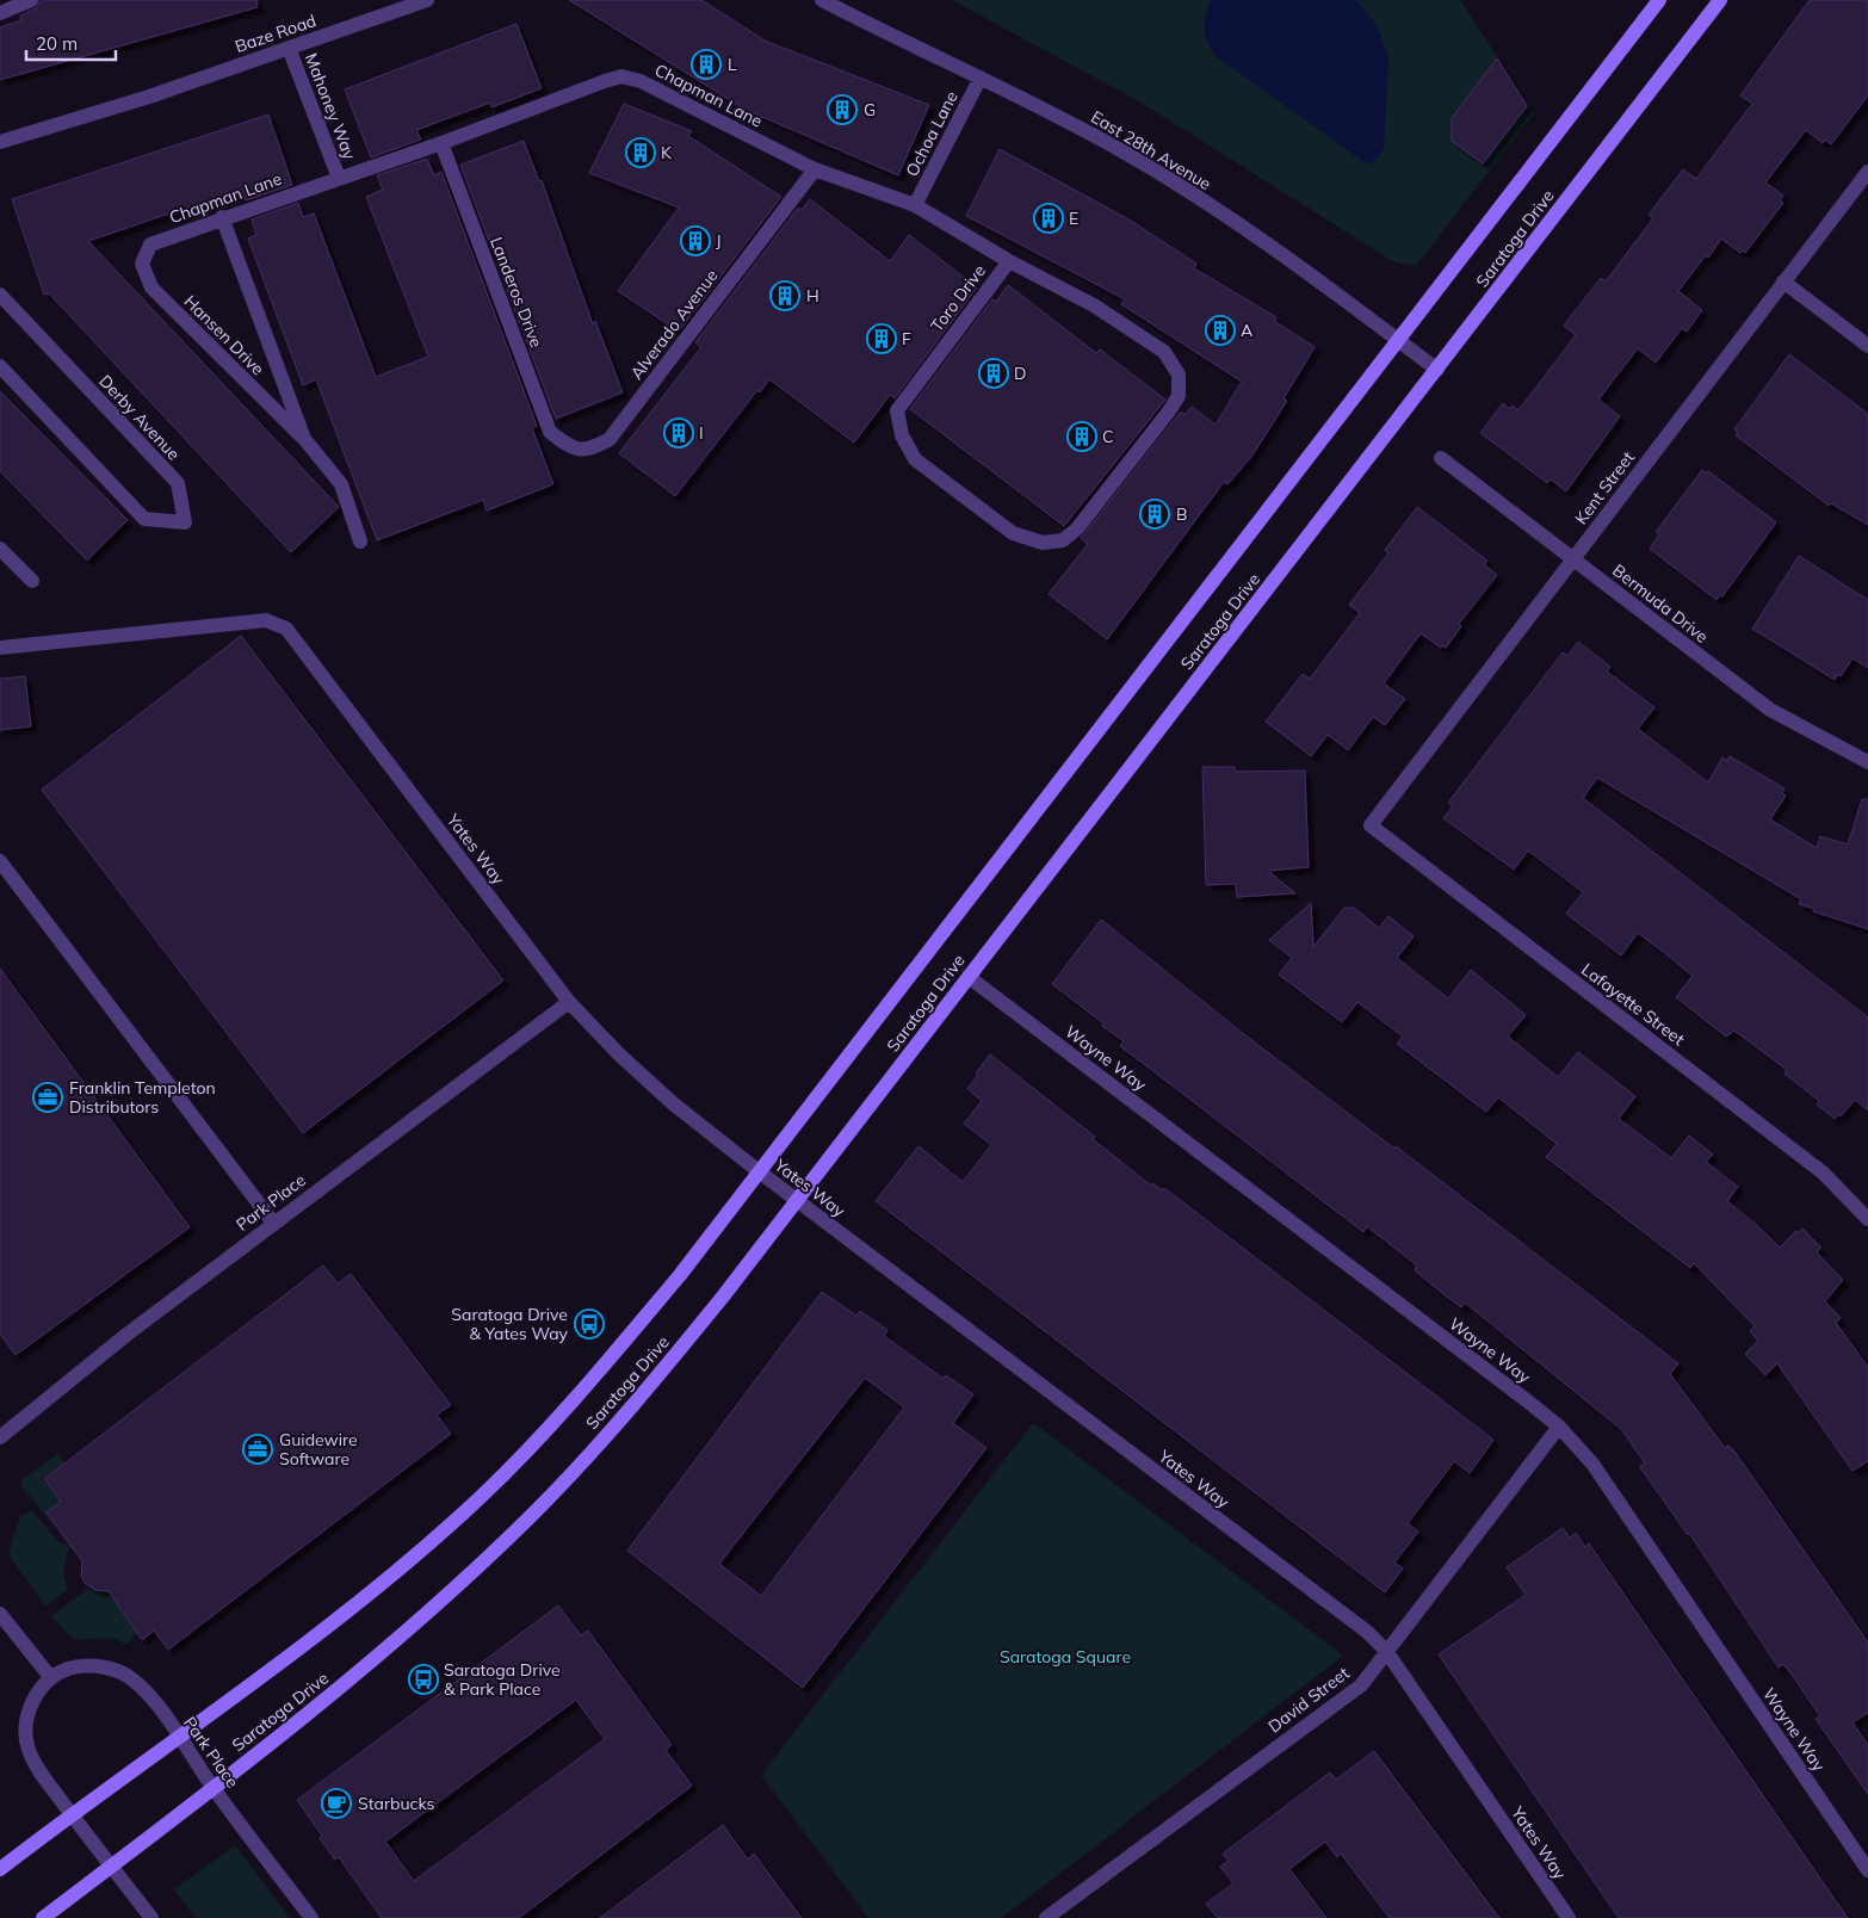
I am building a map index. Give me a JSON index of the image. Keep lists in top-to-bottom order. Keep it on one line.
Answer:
{"streets":{"main road":["Saratoga Drive"],"street":["Baze Road","Chapman Lane","Mahoney Way","Ochoa Lane","East 28th Avenue","Landeros Drive","Toro Drive","Alverado Avenue","Hansen Drive","Derby Avenue","Kent Street","Bermuda Drive","Yates Way","Lafayette Street","Wayne Way","Park Place","David Street"]},"crossings":[["Baze Road","Mahoney Way"],["Chapman Lane","Mahoney Way"],["Chapman Lane","Ochoa Lane"],["Chapman Lane","Landeros Drive"],["Chapman Lane","Toro Drive"],["Chapman Lane","Alverado Avenue"],["Chapman Lane","Hansen Drive"],["Ochoa Lane","East 28th Avenue"],["East 28th Avenue","Saratoga Drive"],["Saratoga Drive","Yates Way"],["Saratoga Drive","Wayne Way"],["Saratoga Drive","Park Place"],["Landeros Drive","Alverado Avenue"],["Kent Street","Bermuda Drive"],["Kent Street","Lafayette Street"],["Yates Way","Park Place"],["Yates Way","David Street"],["Wayne Way","David Street"]],"parks":["Saratoga Square"],"places":{"building":["L","G","K","E","J","H","A","F","D","I","C","B"],"office":["Franklin Templeton Distributors","Guidewire Software"],"bus stop":["Saratoga Drive & Yates Way","Saratoga Drive & Park Place"],"cafe":["Starbucks"]},"scale_bar":"20 m"}
